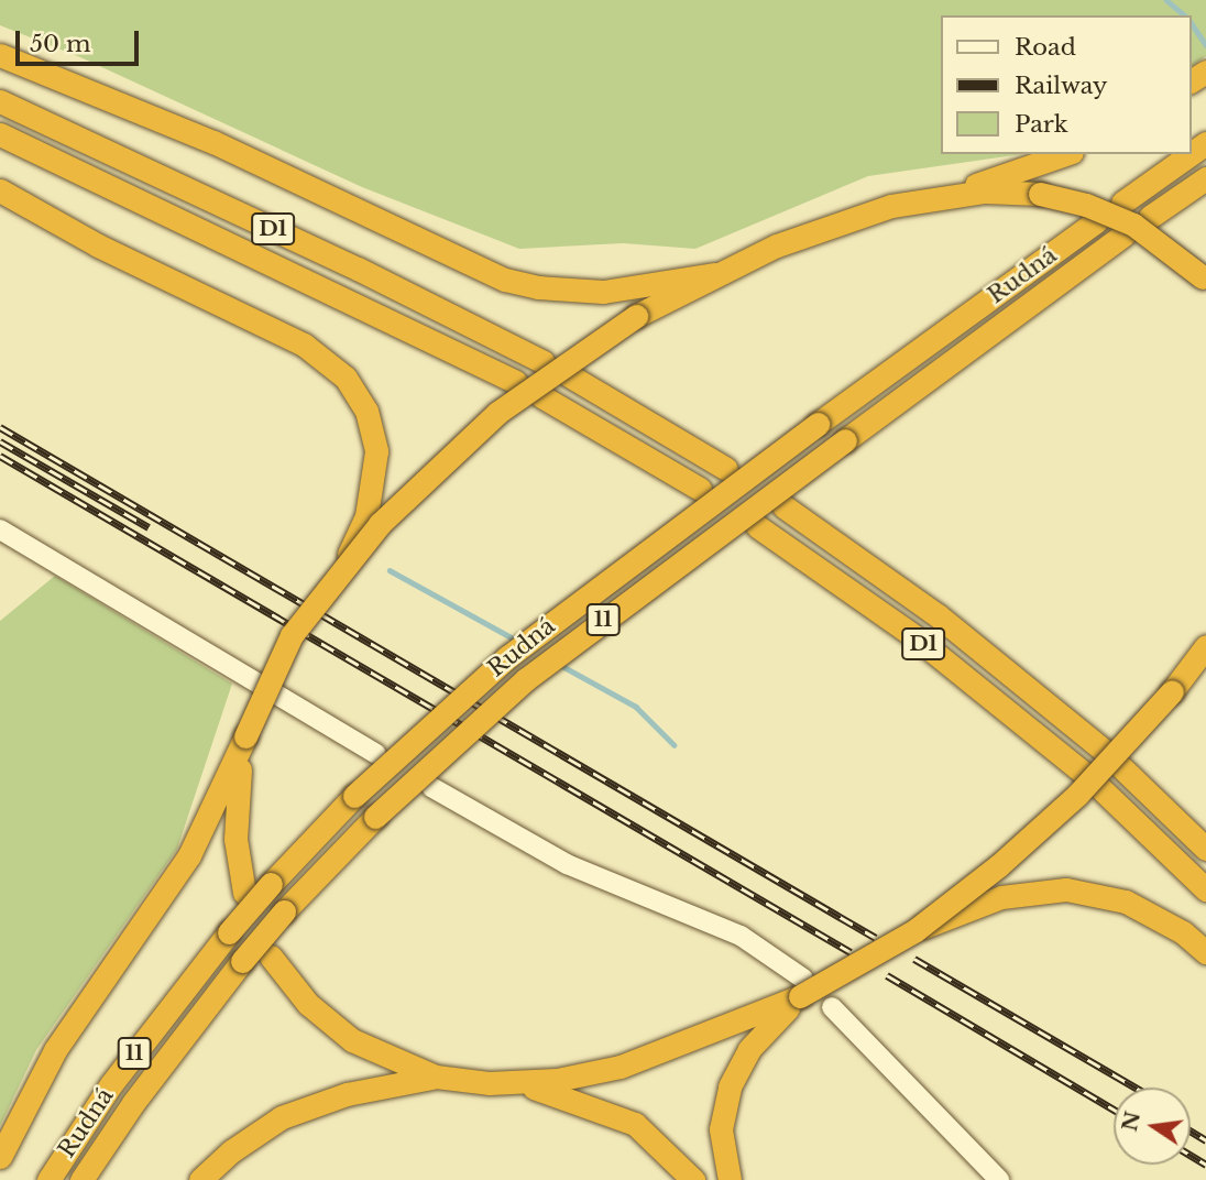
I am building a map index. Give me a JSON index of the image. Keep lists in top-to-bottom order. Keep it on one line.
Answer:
{"streets":{"highway":["D1","Rudná","11"]},"legend":["Road","Railway","Park"],"scale_bar":"50 m","north":"left"}
